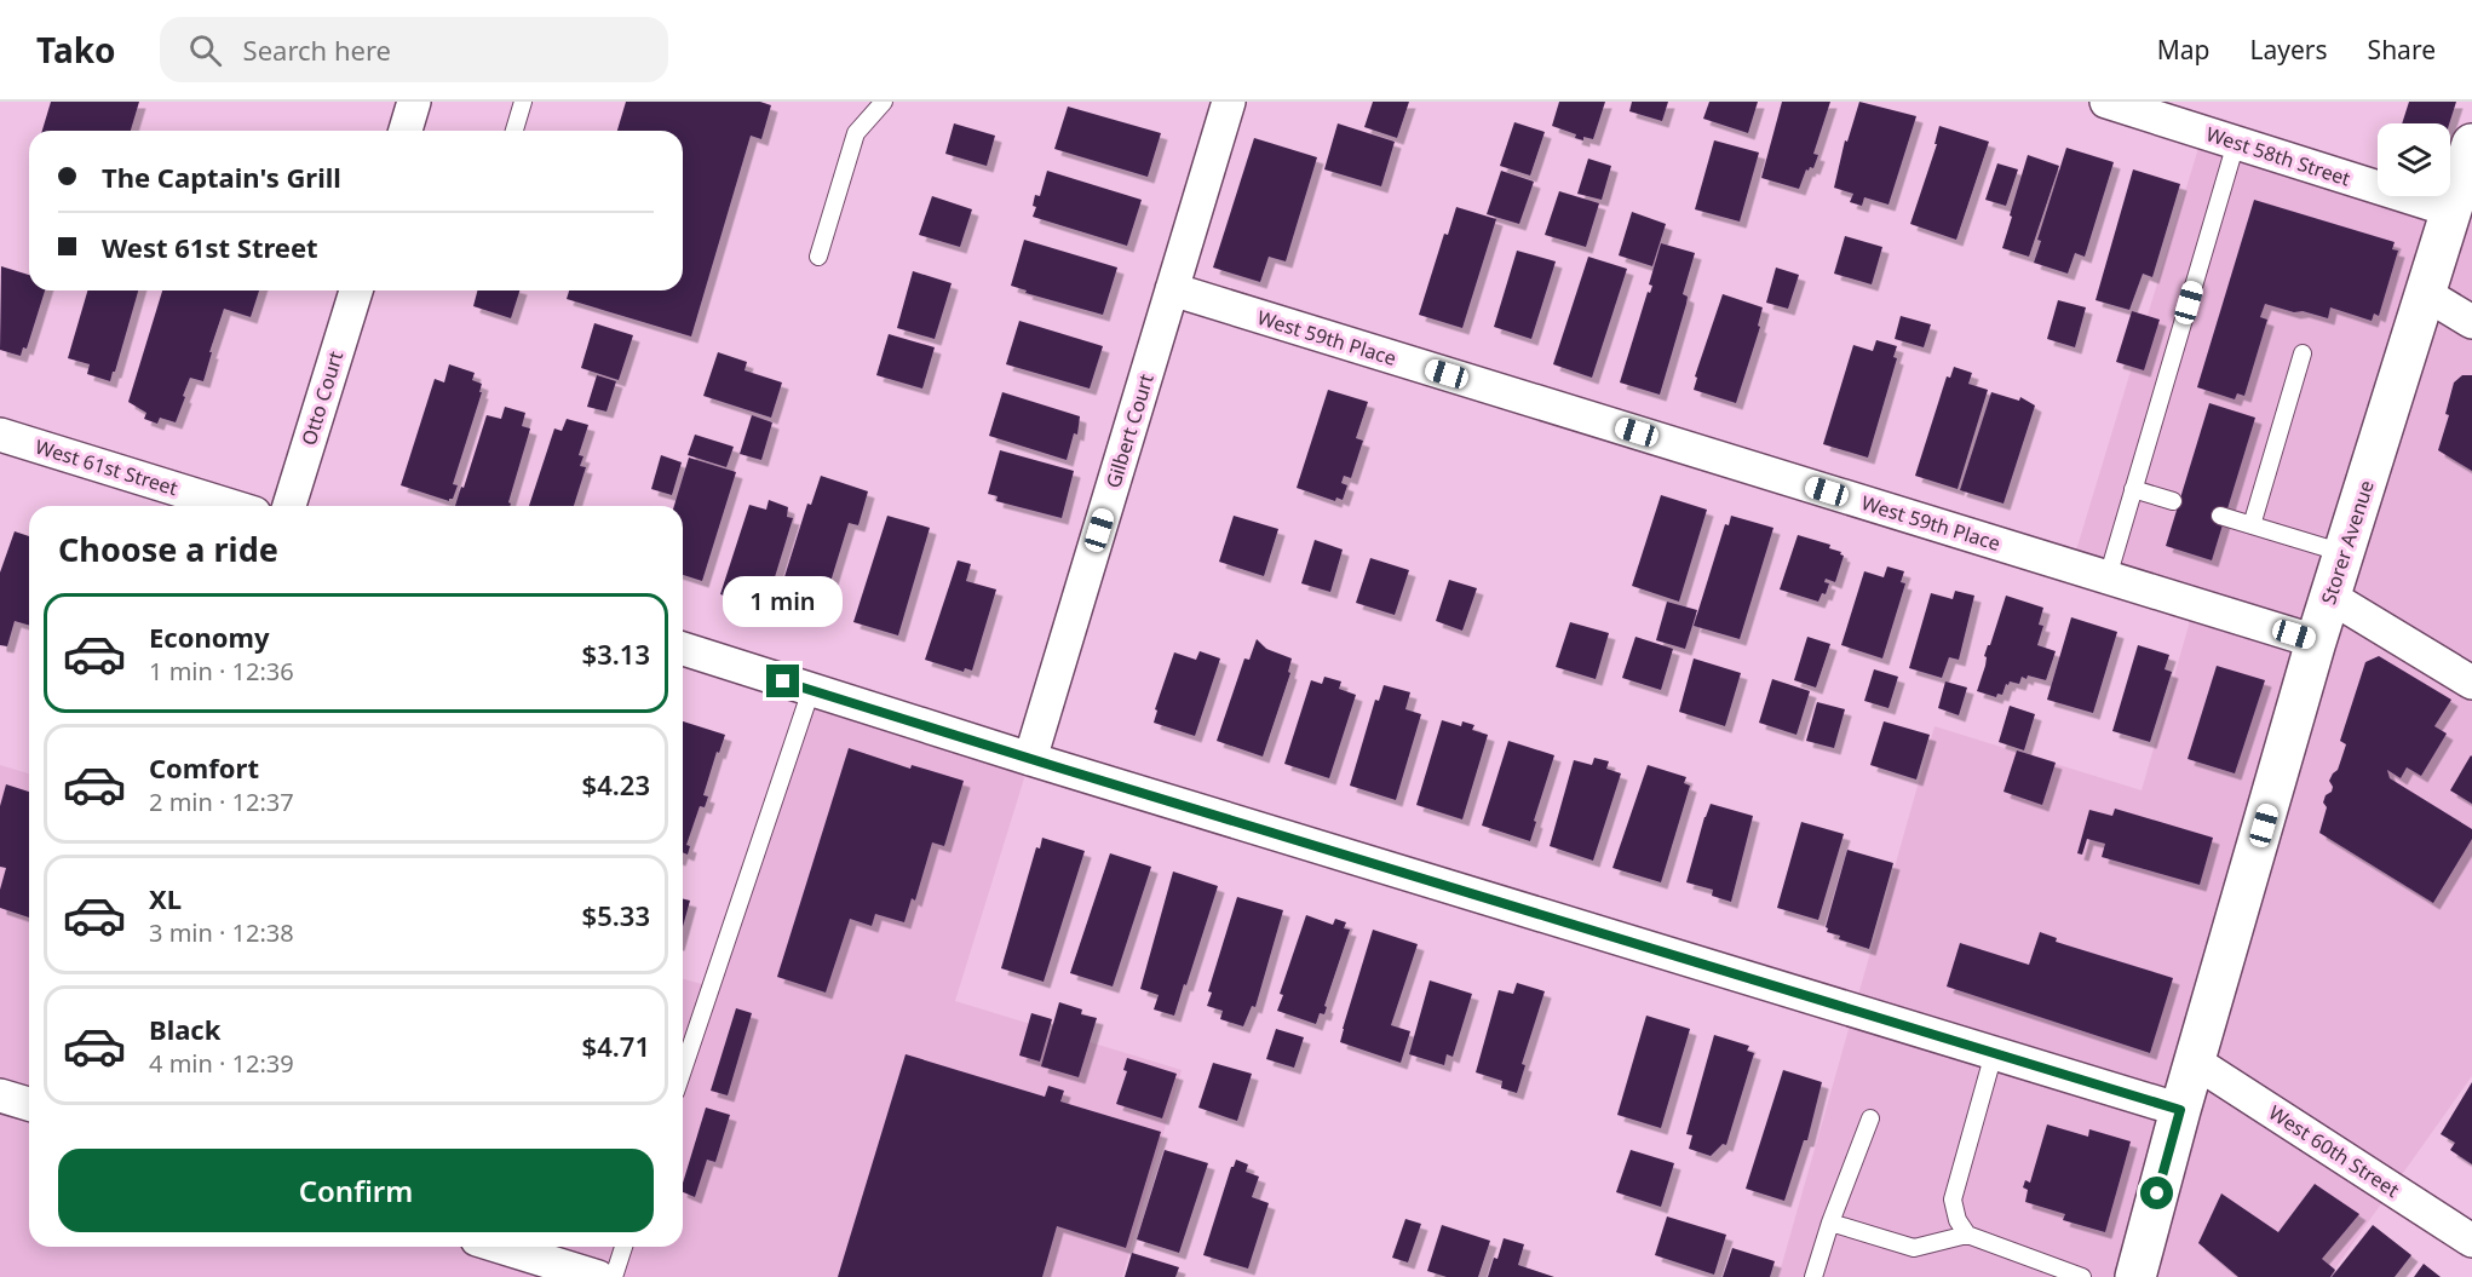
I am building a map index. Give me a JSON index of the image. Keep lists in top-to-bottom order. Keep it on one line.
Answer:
{"streets":{"street":["West 58th Street","West 59th Place","Otto Court","Gilbert Court","West 61st Street","Storer Avenue","West 60th Street"]},"crossings":[["West 58th Street","Storer Avenue"],["West 59th Place","Gilbert Court"],["West 59th Place","Storer Avenue"],["Storer Avenue","West 60th Street"]],"page":{"header":"Tako","search":"Search here","nav":["Map","Layers","Share"],"banner":["The Captain's Grill","West 61st Street"],"heading":"Choose a ride","bubble":"1 min","list":[{"name":"Economy","note":"1 min · 12:36","value":"$3.13"},{"name":"Comfort","note":"2 min · 12:37","value":"$4.23"},{"name":"XL","note":"3 min · 12:38","value":"$5.33"},{"name":"Black","note":"4 min · 12:39","value":"$4.71"}],"buttons":"Confirm"}}
